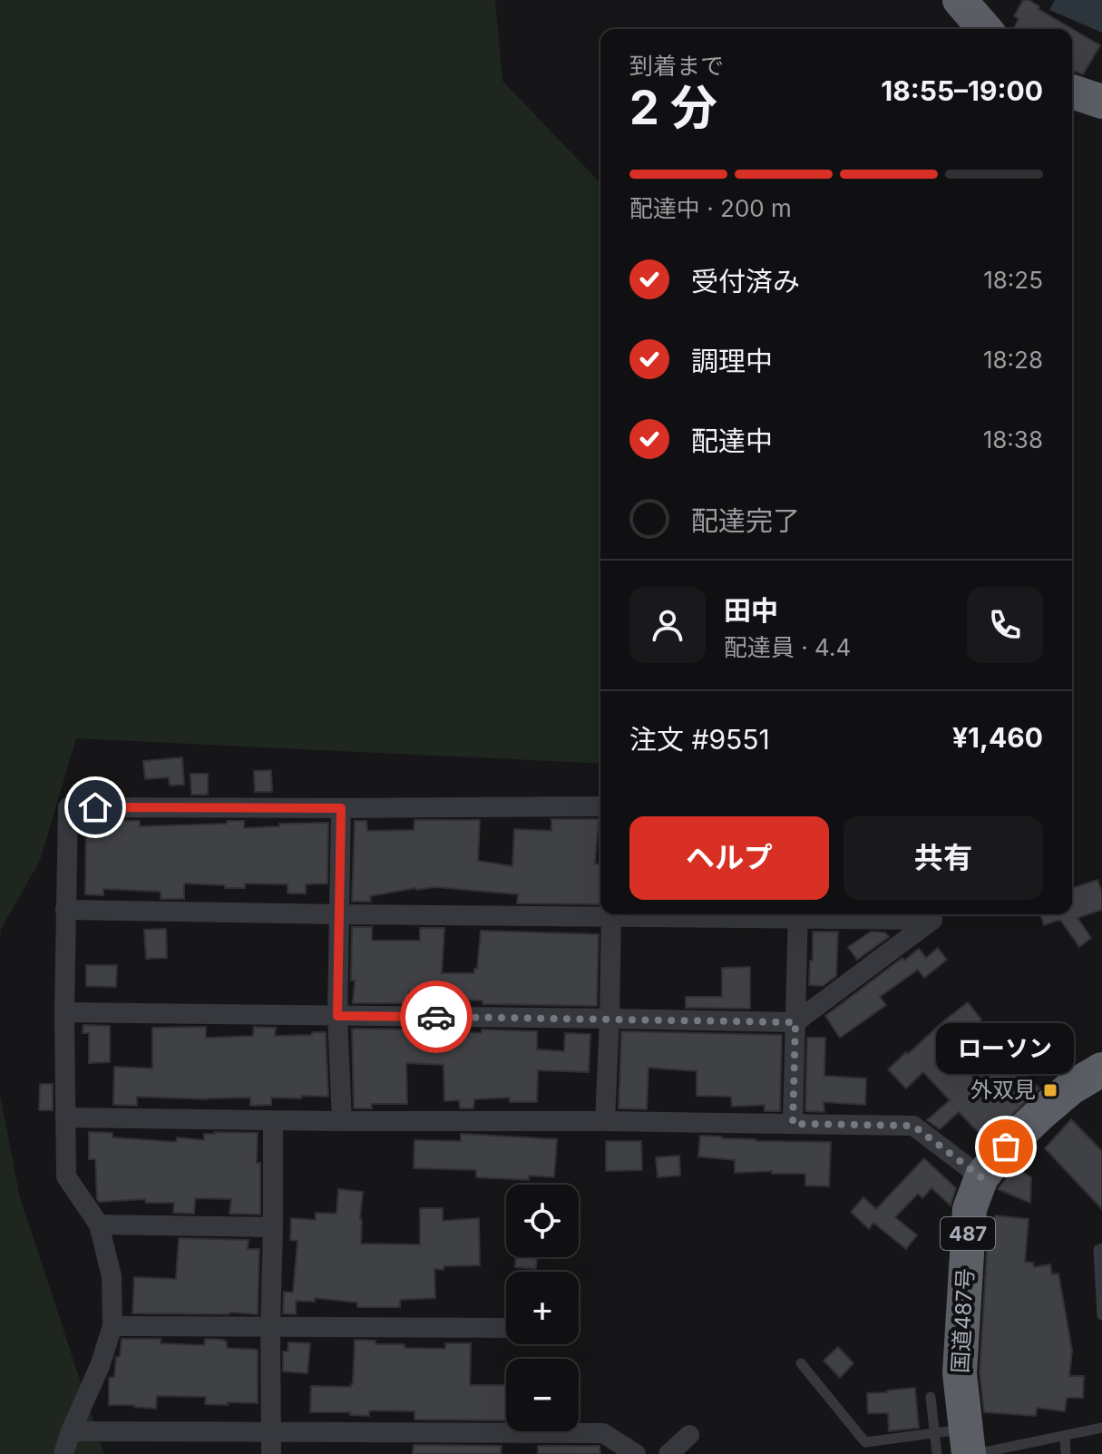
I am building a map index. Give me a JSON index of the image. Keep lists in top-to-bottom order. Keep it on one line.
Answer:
{"streets":{"highway":["487","国道487号"]},"places":{"transit":["外双見"],"other":["ローソン"]},"page":{"heading":["2 分","到着まで","18:55–19:00"],"panel":["田中","配達員 · 4.4","注文 #9551","¥1,460"],"bar":"配達中 · 200 m","list":[["受付済み","18:25"],["調理中","18:28"],["配達中","18:38"],"配達完了"],"buttons":["ヘルプ","共有"],"bubble":"ローソン","map_buttons":["+","−"]}}
